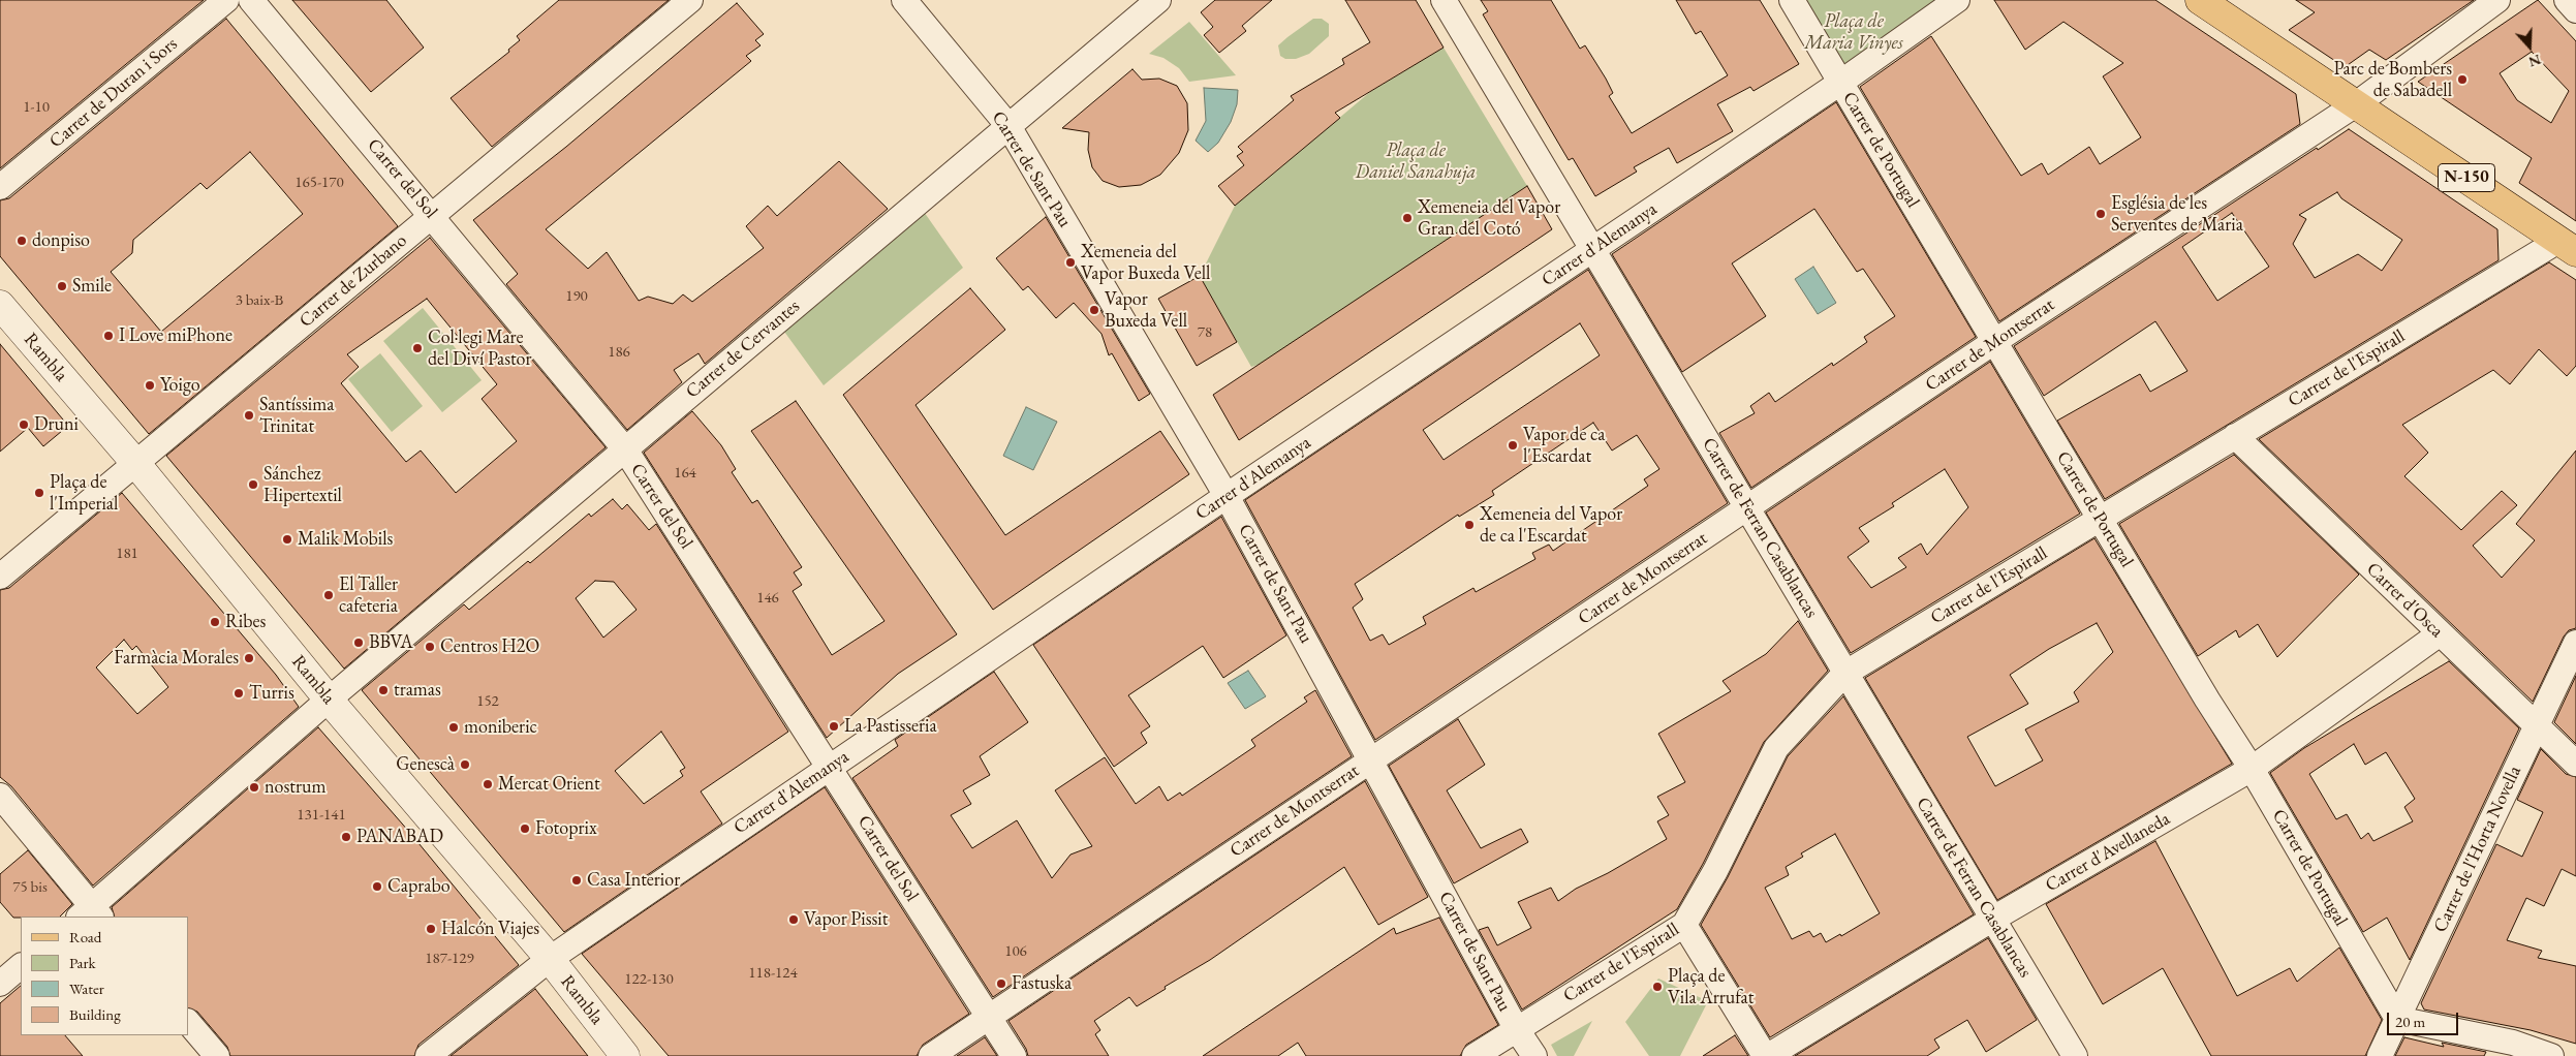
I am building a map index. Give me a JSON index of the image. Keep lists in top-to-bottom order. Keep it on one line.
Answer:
{"streets":{"main road":["N-150"],"street":["Carrer de Duran i Sors","Carrer de Portugal","Carrer de Sant Pau","Carrer del Sol","Carrer d'Alemanya","Carrer de Zurbano","Carrer de Montserrat","Carrer de Cervantes","Rambla","Carrer de l'Espirall","Carrer de Ferran Casablancas","Carrer d'Osca","Carrer de l'Horta Novella","Carrer d'Avellaneda"]},"crossings":[["Carrer de Portugal","Carrer d'Alemanya"],["Carrer de Portugal","Carrer de Montserrat"],["Carrer de Portugal","Carrer de l'Espirall"],["Carrer de Portugal","Carrer de l'Horta Novella"],["Carrer de Portugal","Carrer d'Avellaneda"],["Carrer de Sant Pau","Carrer d'Alemanya"],["Carrer de Sant Pau","Carrer de Montserrat"],["Carrer de Sant Pau","Carrer de Cervantes"],["Carrer de Sant Pau","Carrer de l'Espirall"],["N-150","Carrer de Montserrat"],["N-150","Carrer de l'Espirall"],["Carrer del Sol","Carrer d'Alemanya"],["Carrer del Sol","Carrer de Zurbano"],["Carrer del Sol","Carrer de Montserrat"],["Carrer del Sol","Carrer de Cervantes"],["Carrer d'Alemanya","Rambla"],["Carrer d'Alemanya","Carrer de Ferran Casablancas"],["Carrer de Zurbano","Rambla"],["Carrer de Montserrat","Carrer de Ferran Casablancas"],["Carrer de Cervantes","Rambla"],["Carrer de l'Espirall","Carrer de Ferran Casablancas"],["Carrer de l'Espirall","Carrer d'Osca"],["Carrer de Ferran Casablancas","Carrer d'Avellaneda"],["Carrer d'Osca","Carrer de l'Horta Novella"],["Carrer d'Osca","Carrer d'Avellaneda"]],"parks":["Plaça de Maria Vinyes","Plaça de Daniel Sanahuja"],"places":["Parc de Bombers de Sabadell","Església de les Serventes de Maria","Xemeneia del Vapor Gran del Cotó","donpiso","Xemeneia del Vapor Buxeda Vell","Smile","Vapor Buxeda Vell","I Love miPhone","Col·legi Mare del Diví Pastor","Yoigo","Santíssima Trinitat","Druni","Vapor de ca l'Escardat","Sánchez Hipertextil","Plaça de l'Imperial","Xemeneia del Vapor de ca l'Escardat","Malik Mobils","El Taller cafeteria","Ribes","BBVA","Centros H2O","Farmàcia Morales","tramas","Turris","La Pastisseria","moniberic","Genescà","Mercat Orient","nostrum","Fotoprix","PANABAD","Casa Interior","Caprabo","Vapor Pissit","Halcón Viajes","Fastuska","Plaça de Vila Arrufat"],"house_numbers":["1-10","165-170","190","3 baix-B","78","186","164","181","146","152","131-141","75 bis","106","187-129","118-124","122-130"],"legend":["Road","Park","Water","Building"],"scale_bar":"20 m","north":"bottom"}
